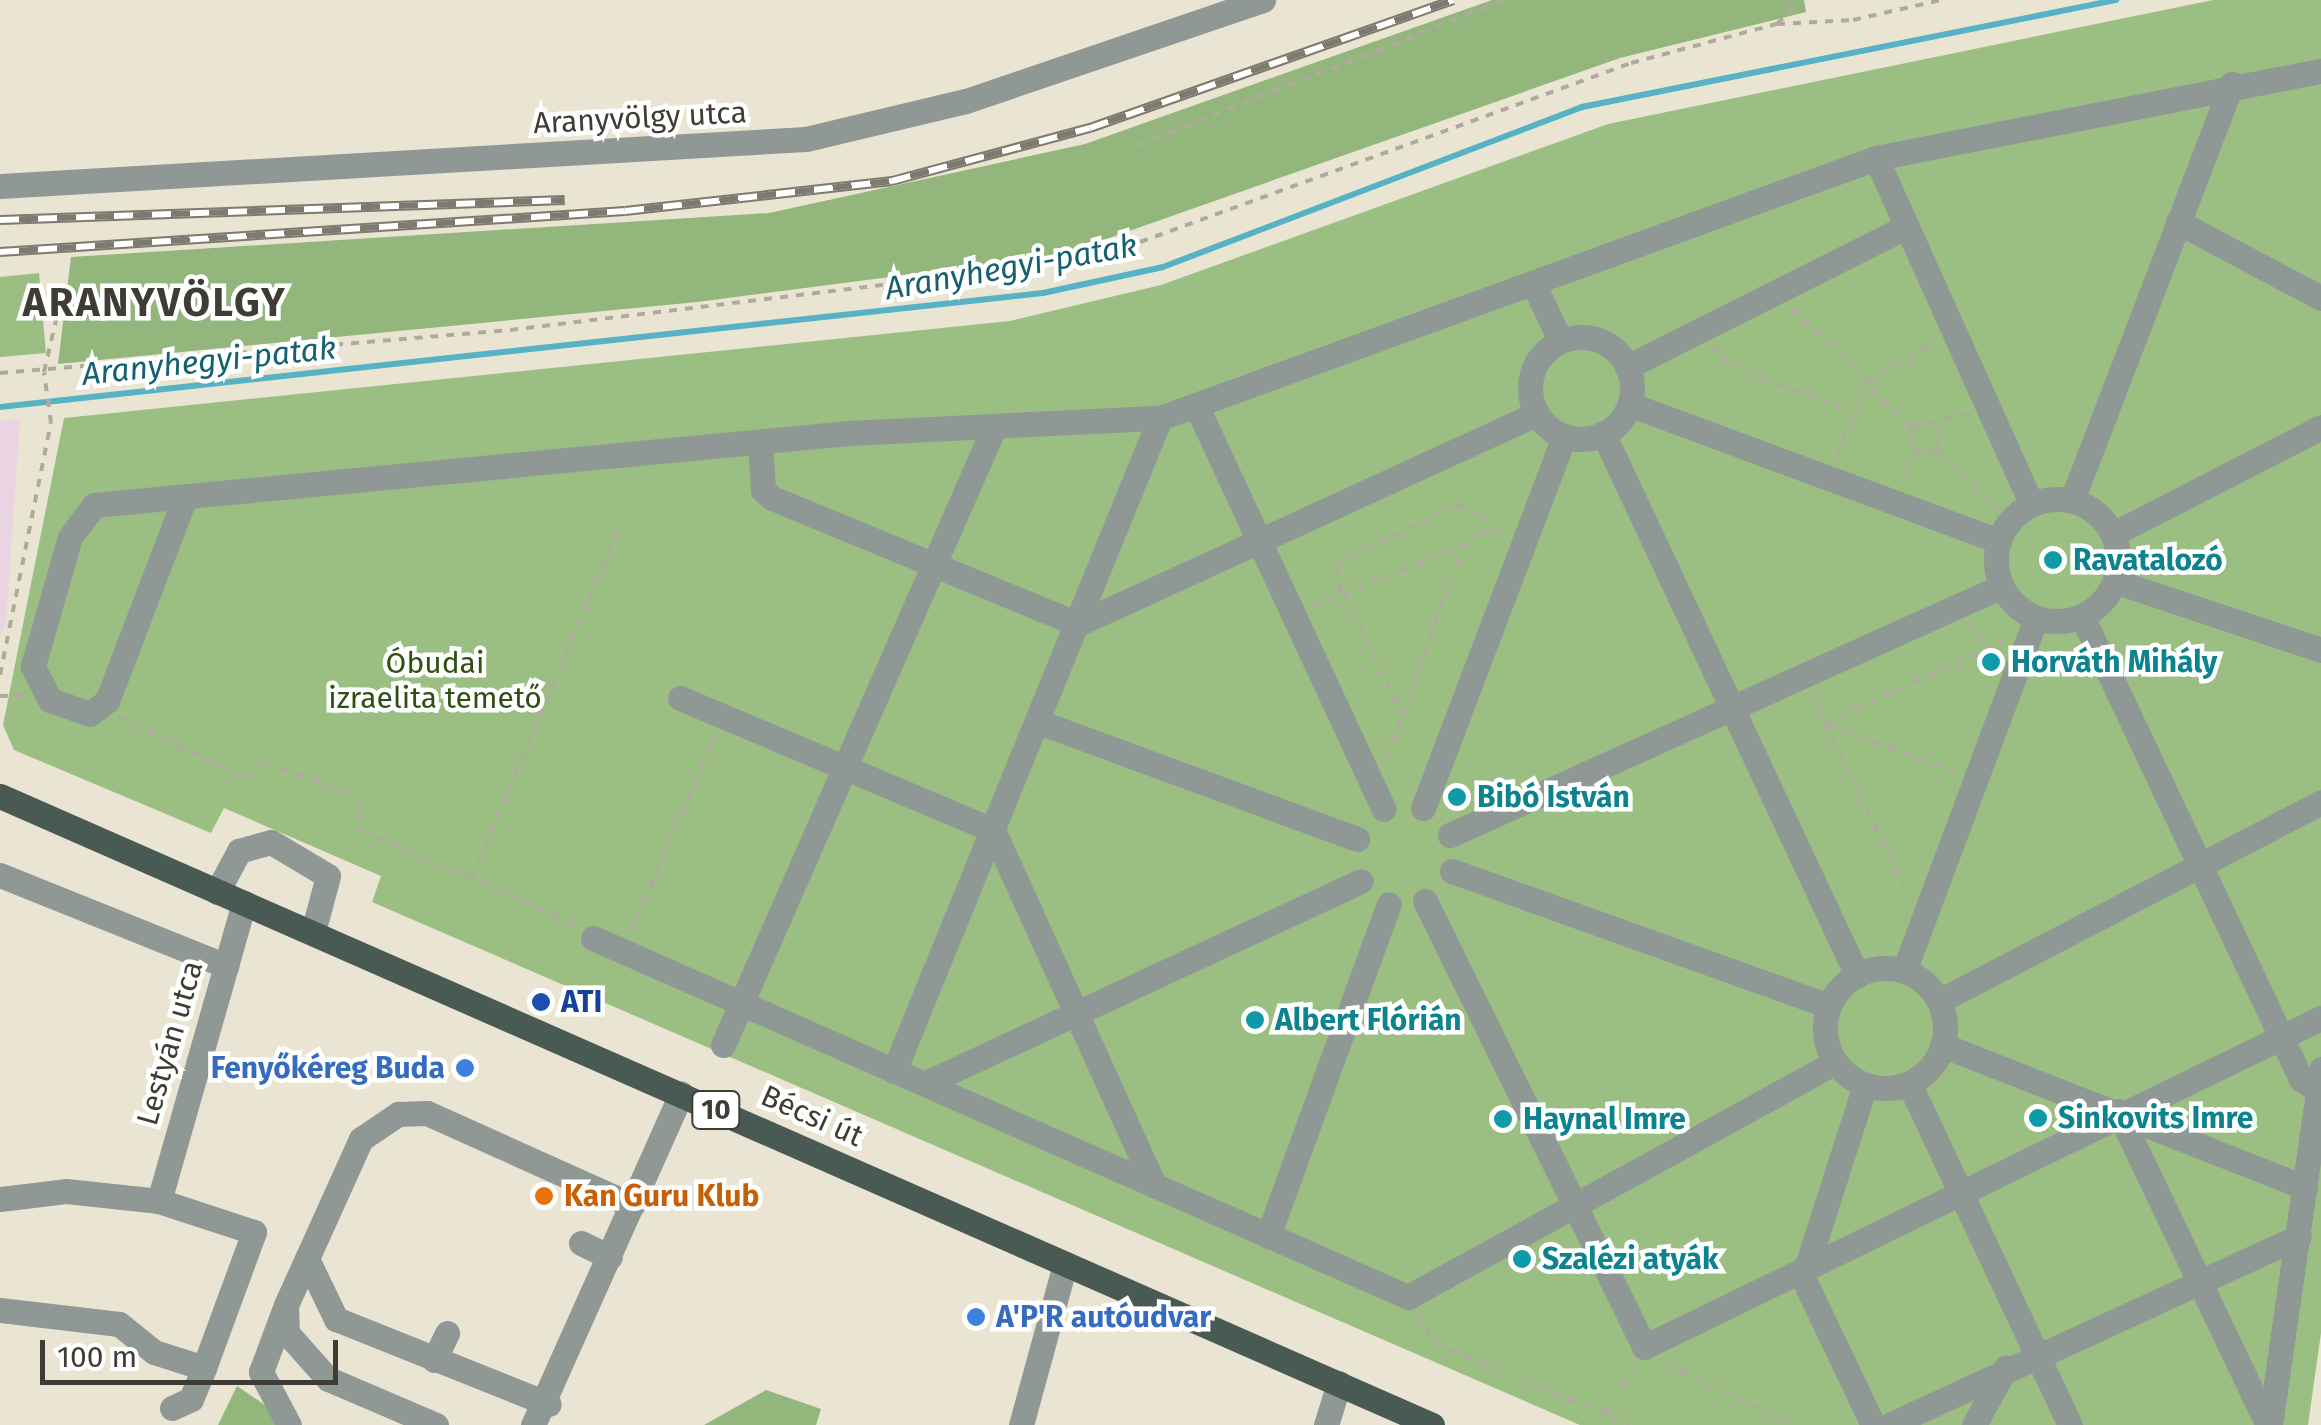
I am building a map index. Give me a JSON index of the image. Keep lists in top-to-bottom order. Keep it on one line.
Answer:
{"streets":{"main road":["10","Bécsi út"],"street":["Aranyvölgy utca","Lestyán utca"]},"crossings":[["Lestyán utca","Bécsi út"]],"districts":["ARANYVÖLGY"],"water":["Aranyhegyi-patak"],"parks":["Óbudai izraelita temető"],"places":["Ravatalozó","Horváth Mihály","Bibó István","ATI","Albert Flórián","Fenyőkéreg Buda","Sinkovits Imre","Haynal Imre","Kan Guru Klub","Szalézi atyák","A'P'R autóudvar"],"scale_bar":"100 m"}
